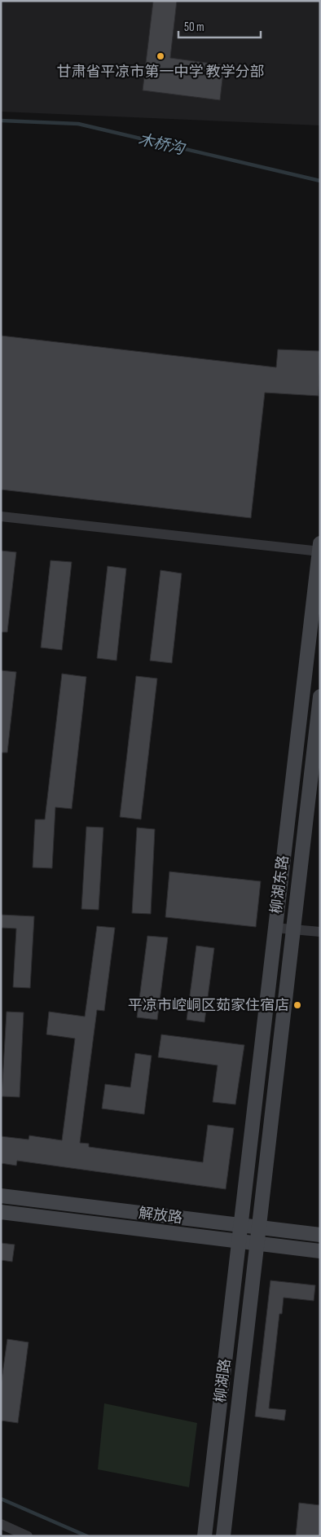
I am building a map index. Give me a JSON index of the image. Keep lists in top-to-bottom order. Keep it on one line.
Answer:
{"streets":{"main road":["柳湖东路","解放路","柳湖路"]},"crossings":[["柳湖东路","解放路"],["柳湖东路","柳湖路"],["解放路","柳湖路"]],"water":["木桥沟"],"places":["甘肃省平凉市第一中学 教学分部","平凉市崆峒区茹家住宿店"],"scale_bar":"50 m"}
